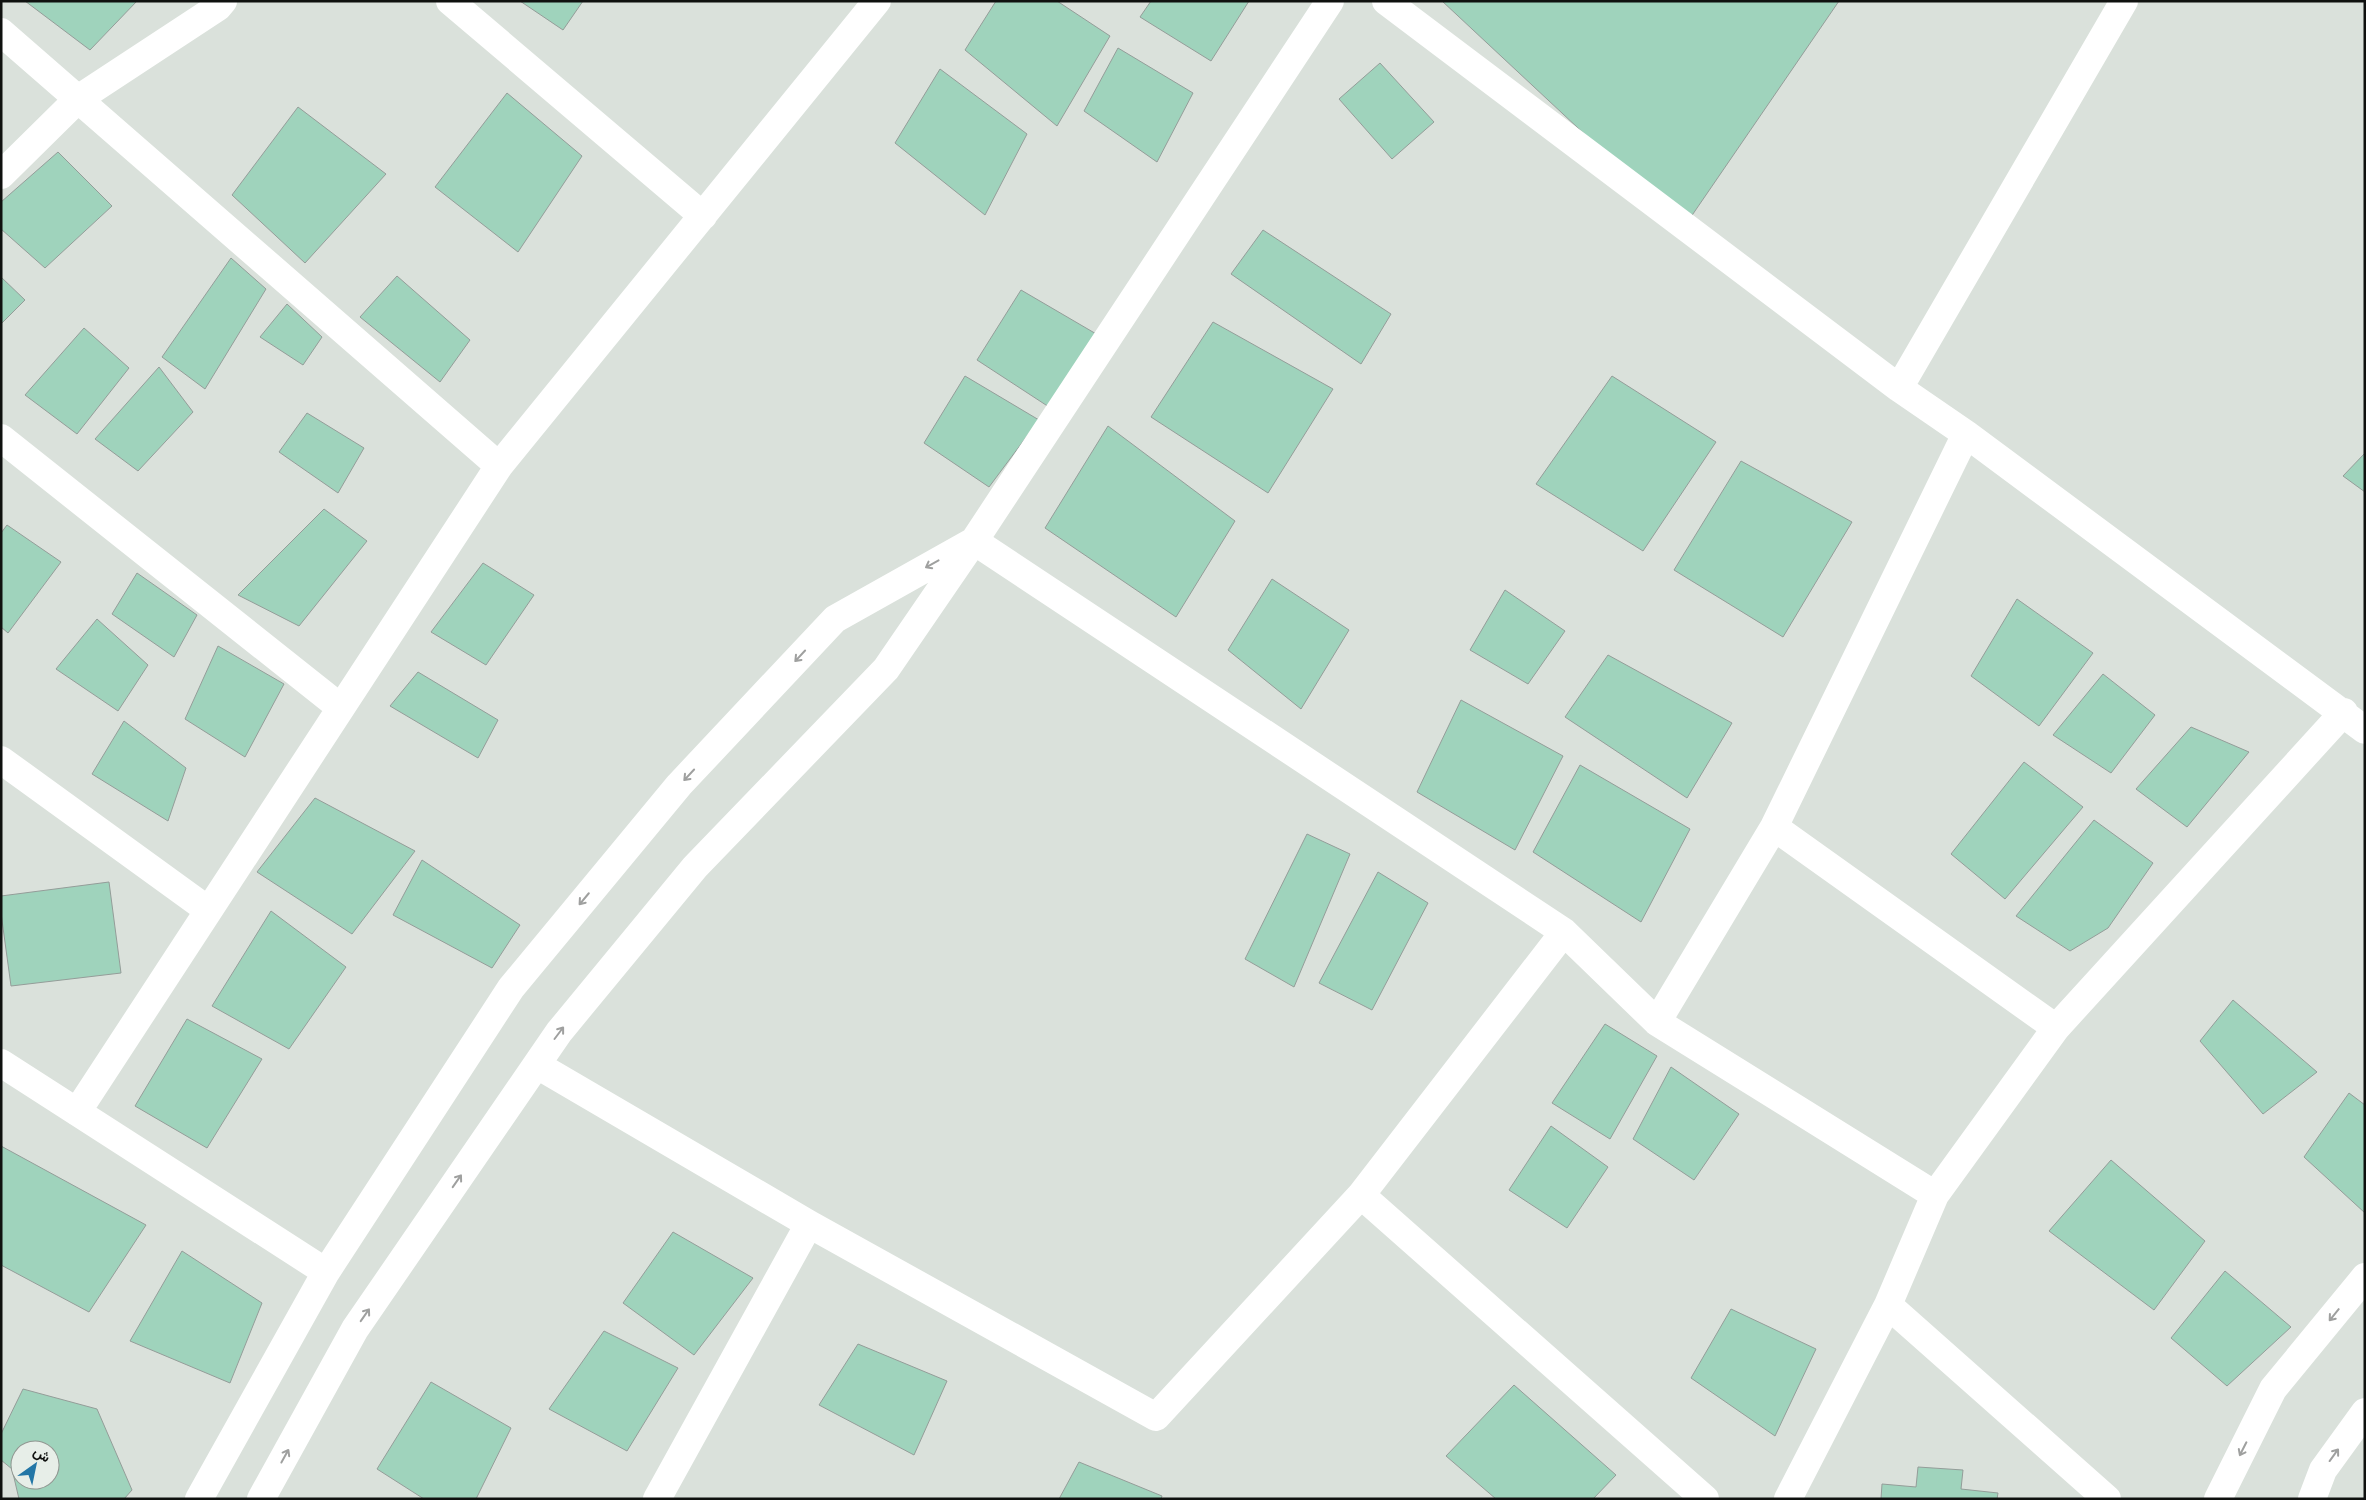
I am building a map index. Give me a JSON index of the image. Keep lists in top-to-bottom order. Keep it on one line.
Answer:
{"north":"top right"}
